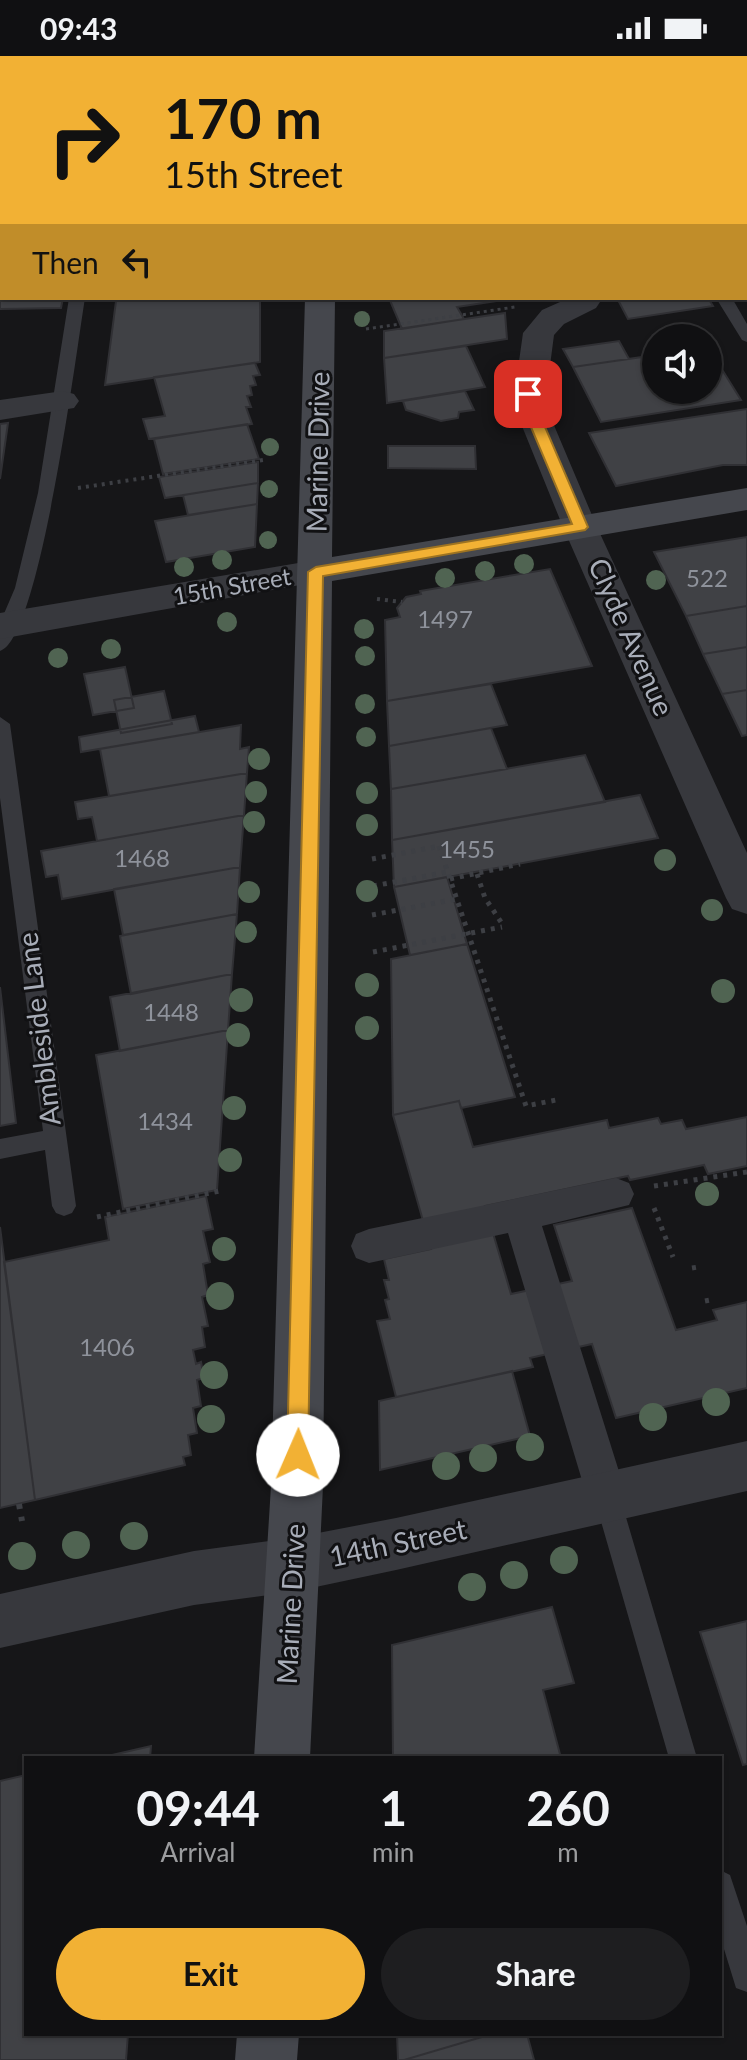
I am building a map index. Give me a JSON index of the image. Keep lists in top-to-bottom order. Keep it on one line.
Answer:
{"streets":{"main road":["Marine Drive","15th Street"],"street":["Clyde Avenue","14th Street"],"lane":["Ambleside Lane"]},"crossings":[["Marine Drive","15th Street"],["Marine Drive","14th Street"],["15th Street","Clyde Avenue"]],"house_numbers":["522","1497","1455","1468","1448","1434","1406"],"page":{"status":"09:43","turn":["170 m","15th Street"],"then":"Then","eta":["09:44","Arrival","1","min","260","m"],"buttons":["Exit","Share"]}}
